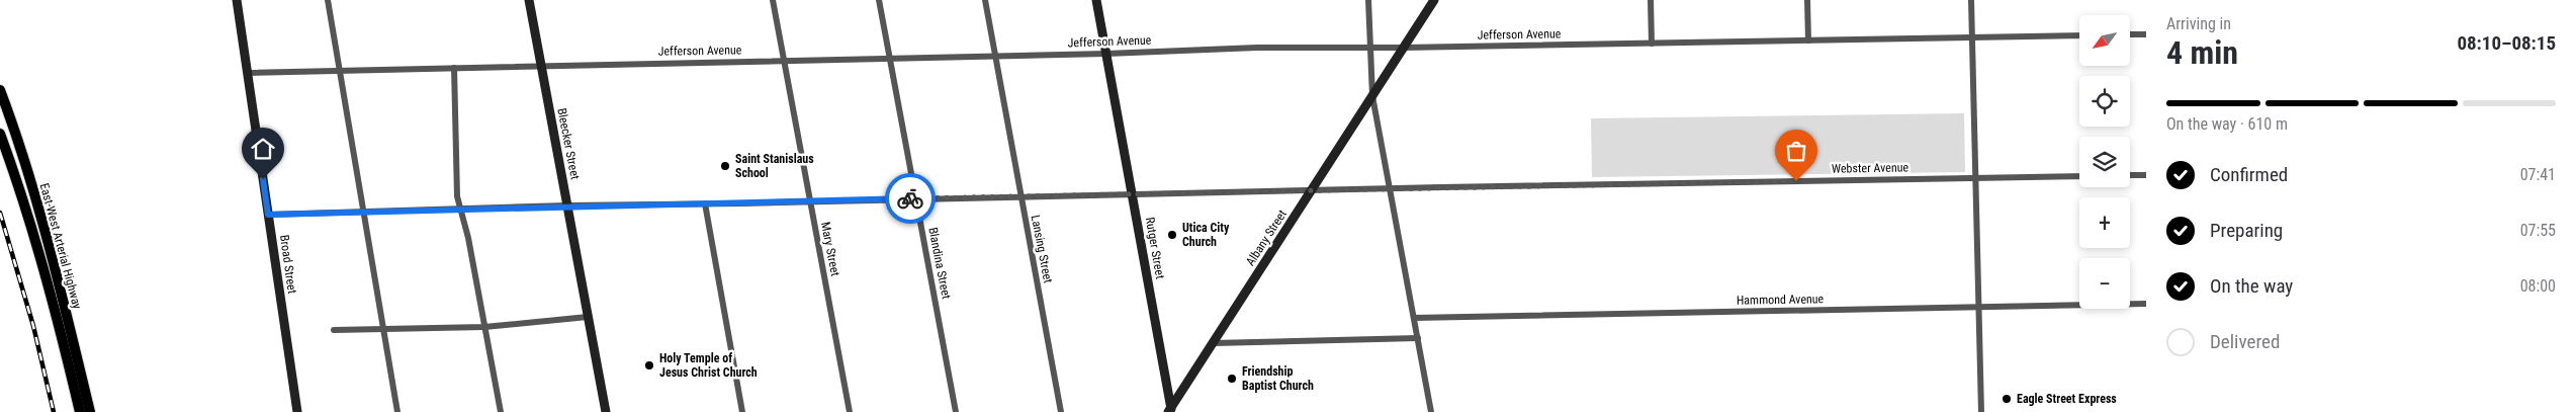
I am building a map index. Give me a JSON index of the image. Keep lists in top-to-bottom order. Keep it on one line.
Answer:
{"streets":{"main road":["East-West Arterial Highway"],"street":["Jefferson Avenue","Bleecker Street","Webster Avenue","Albany Street","Rutger Street","Mary Street","Lansing Street","Blandina Street","Broad Street","Hammond Avenue"]},"crossings":[["Jefferson Avenue","Bleecker Street"],["Jefferson Avenue","Albany Street"],["Jefferson Avenue","Rutger Street"],["Jefferson Avenue","Mary Street"],["Jefferson Avenue","Lansing Street"],["Jefferson Avenue","Blandina Street"],["Jefferson Avenue","Broad Street"],["Bleecker Street","Webster Avenue"],["Webster Avenue","Albany Street"],["Webster Avenue","Rutger Street"],["Webster Avenue","Mary Street"],["Webster Avenue","Lansing Street"],["Webster Avenue","Blandina Street"],["Webster Avenue","Broad Street"],["Albany Street","Rutger Street"]],"places":["Saint Stanislaus School","Utica City Church","Holy Temple of Jesus Christ Church","Friendship Baptist Church","Eagle Street Express"],"north":"bottom left","page":{"heading":["4 min","Arriving in","08:10–08:15"],"map_buttons":["+","−"],"bar":"On the way · 610 m","list":[["Confirmed","07:41"],["Preparing","07:55"],["On the way","08:00"],"Delivered"]}}
